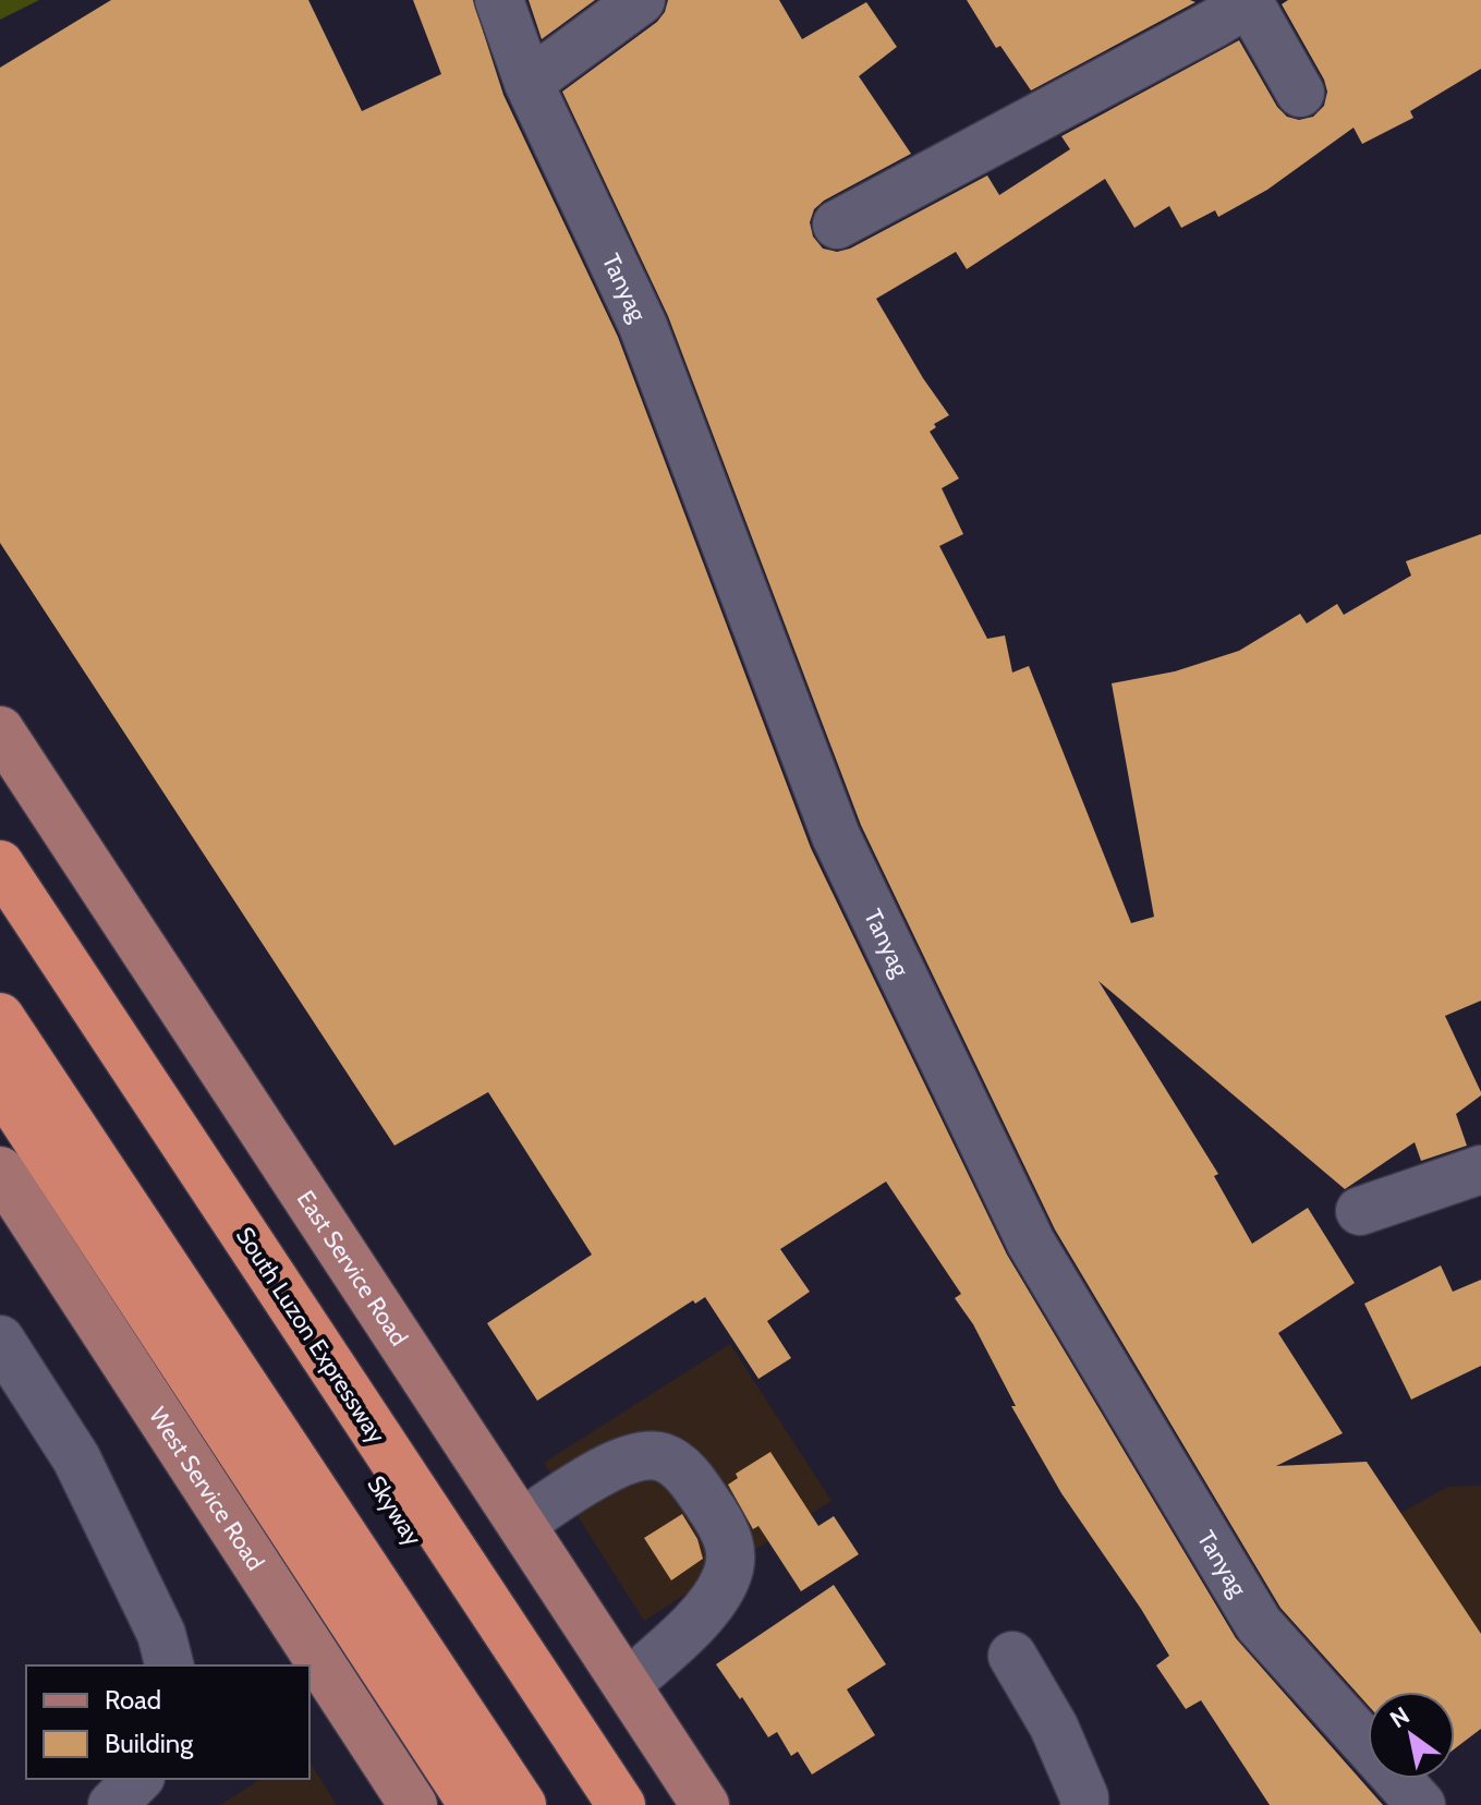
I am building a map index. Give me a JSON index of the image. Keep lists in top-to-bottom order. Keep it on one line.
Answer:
{"streets":{"highway":["South Luzon Expressway","Skyway"],"main road":["East Service Road","West Service Road"],"street":["Tanyag"]},"legend":["Road","Building"],"north":"top left"}
